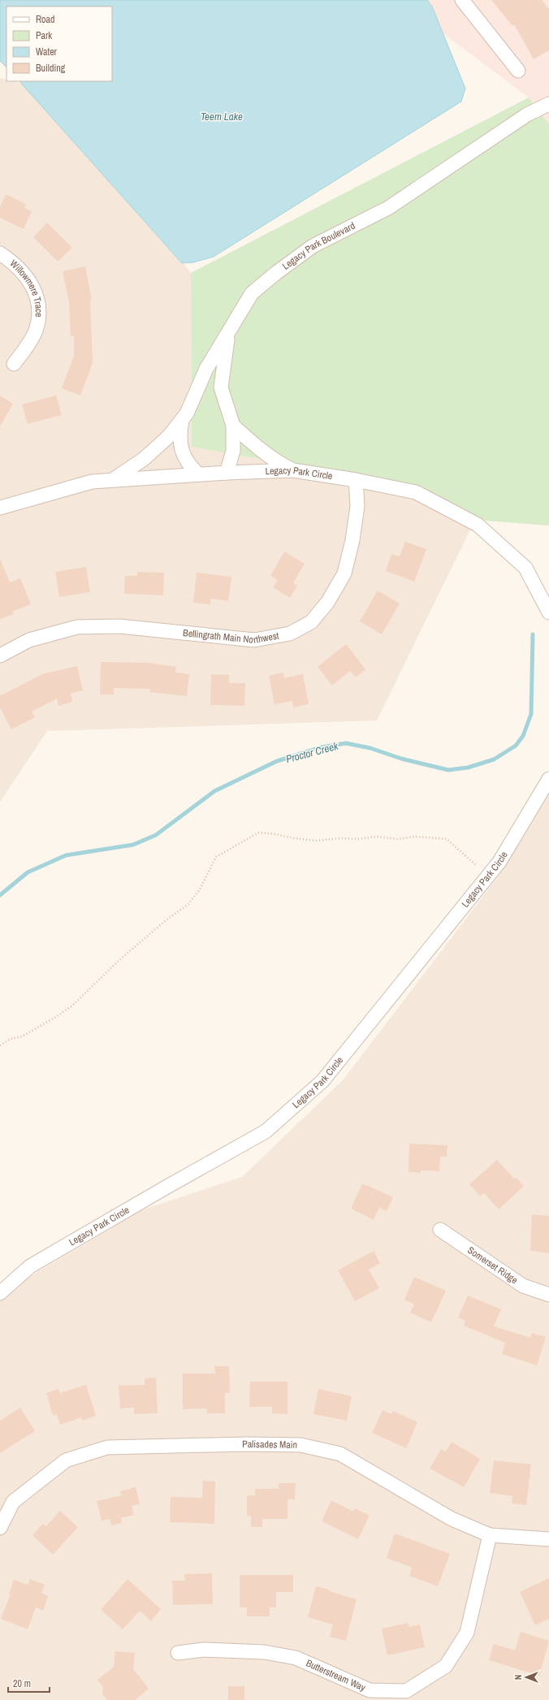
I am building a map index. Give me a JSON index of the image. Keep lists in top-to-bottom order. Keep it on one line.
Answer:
{"streets":{"street":["Legacy Park Boulevard","Willowmere Trace","Legacy Park Circle","Bellingrath Main Northwest","Somerset Ridge","Palisades Main","Butterstream Way"]},"crossings":[["Legacy Park Boulevard","Legacy Park Circle"],["Legacy Park Circle","Bellingrath Main Northwest"],["Palisades Main","Butterstream Way"]],"water":["Teem Lake","Proctor Creek"],"legend":["Road","Park","Water","Building"],"scale_bar":"20 m","north":"left"}
